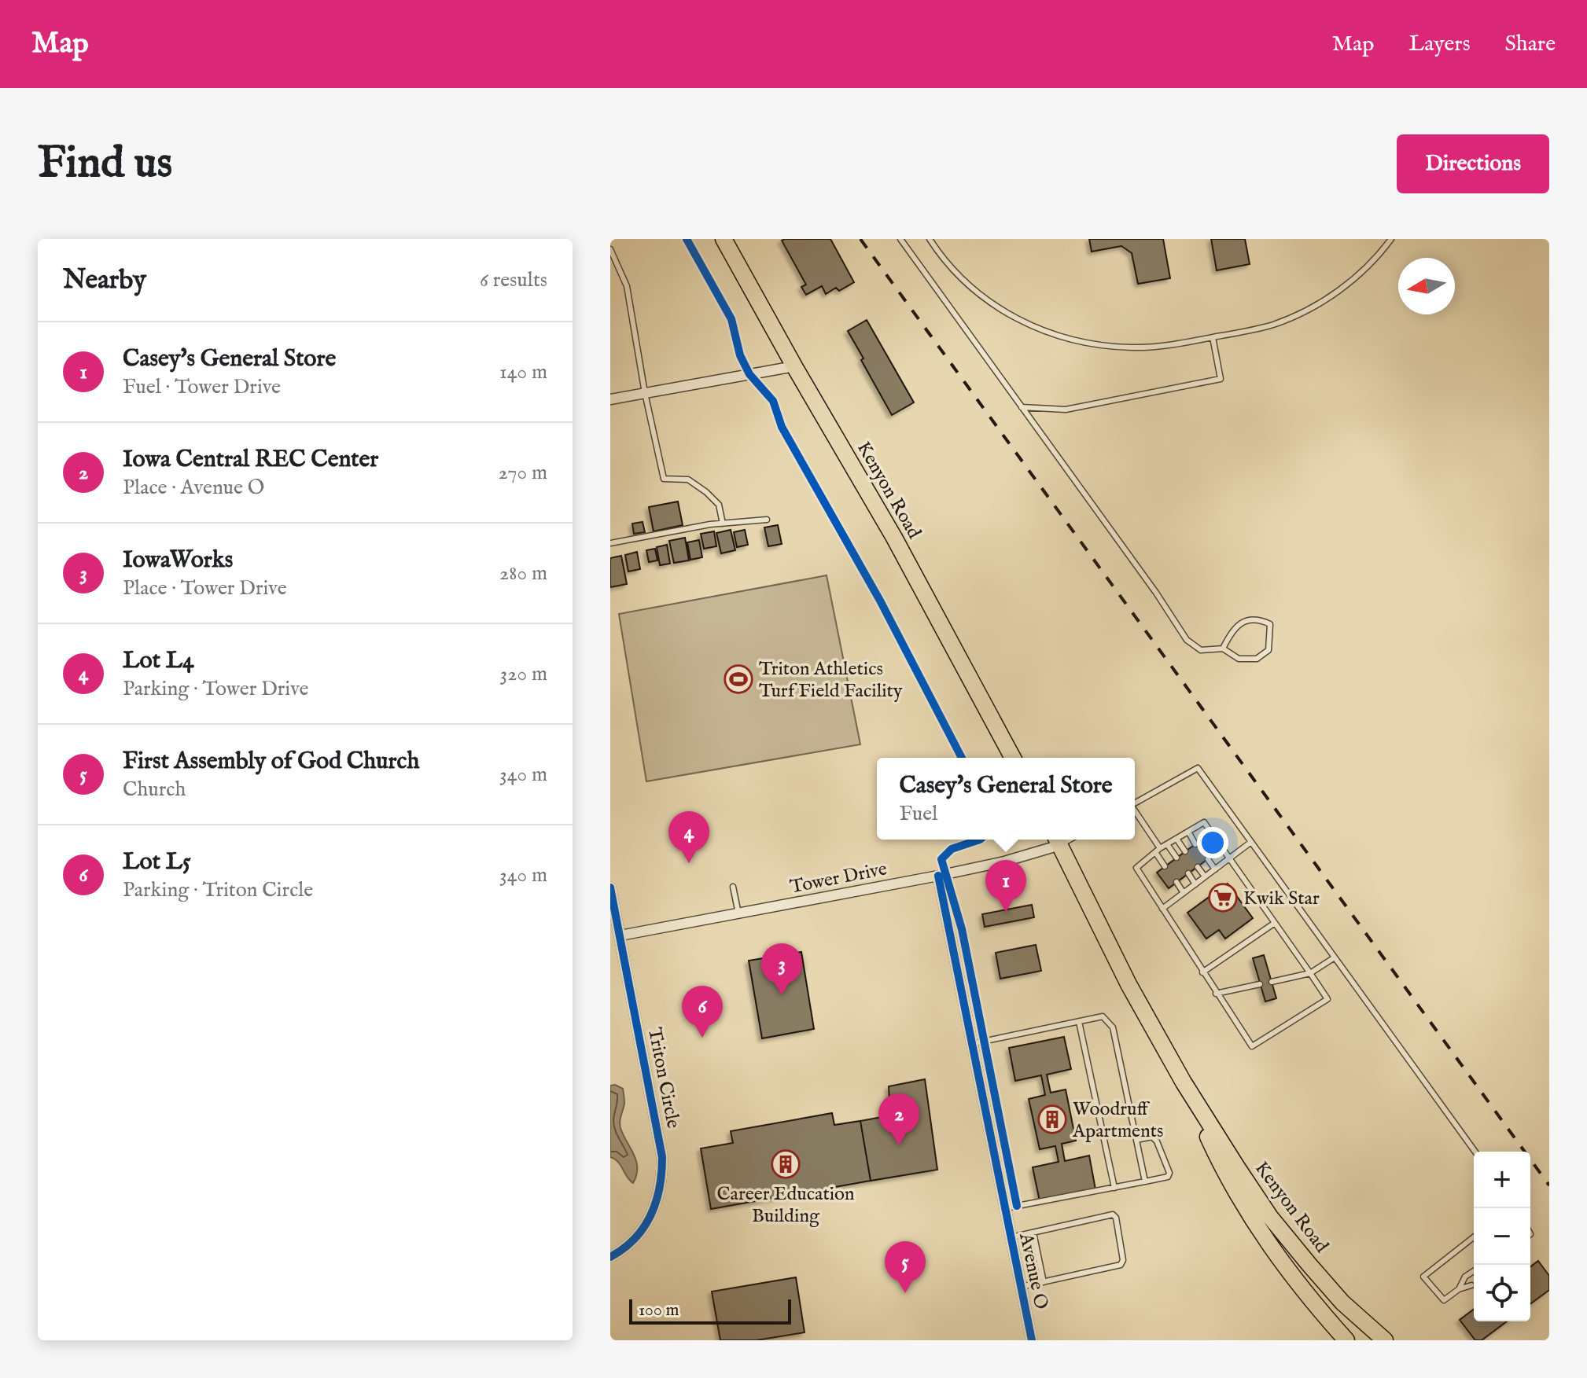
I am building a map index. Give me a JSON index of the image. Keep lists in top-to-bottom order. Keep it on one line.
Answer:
{"streets":{"main road":["Kenyon Road"],"street":["Tower Drive","Triton Circle","Avenue O"]},"crossings":[["Kenyon Road","Tower Drive"],["Tower Drive","Triton Circle"],["Tower Drive","Avenue O"]],"places":{"sports":["Triton Athletics Turf Field Facility"],"supermarket":["Kwik Star"],"building":["Woodruff Apartments","Career Education Building"]},"scale_bar":"100 m","north":"left","page":{"header":"Map","nav":["Map","Layers","Share"],"buttons":"Directions","title":"Find us","heading":["Nearby","6 results"],"list":[{"mark":"1","name":"Casey's General Store","note":"Fuel · Tower Drive","value":"140 m"},{"mark":"2","name":"Iowa Central REC Center","note":"Place · Avenue O","value":"270 m"},{"mark":"3","name":"IowaWorks","note":"Place · Tower Drive","value":"280 m"},{"mark":"4","name":"Lot L4","note":"Parking · Tower Drive","value":"320 m"},{"mark":"5","name":"First Assembly of God Church","note":"Church","value":"340 m"},{"mark":"6","name":"Lot L5","note":"Parking · Triton Circle","value":"340 m"}],"popup":["Casey's General Store","Fuel"],"pins":["4","1","3","6","2","5"],"map_buttons":["+","−"],"scale":"100 m"}}
